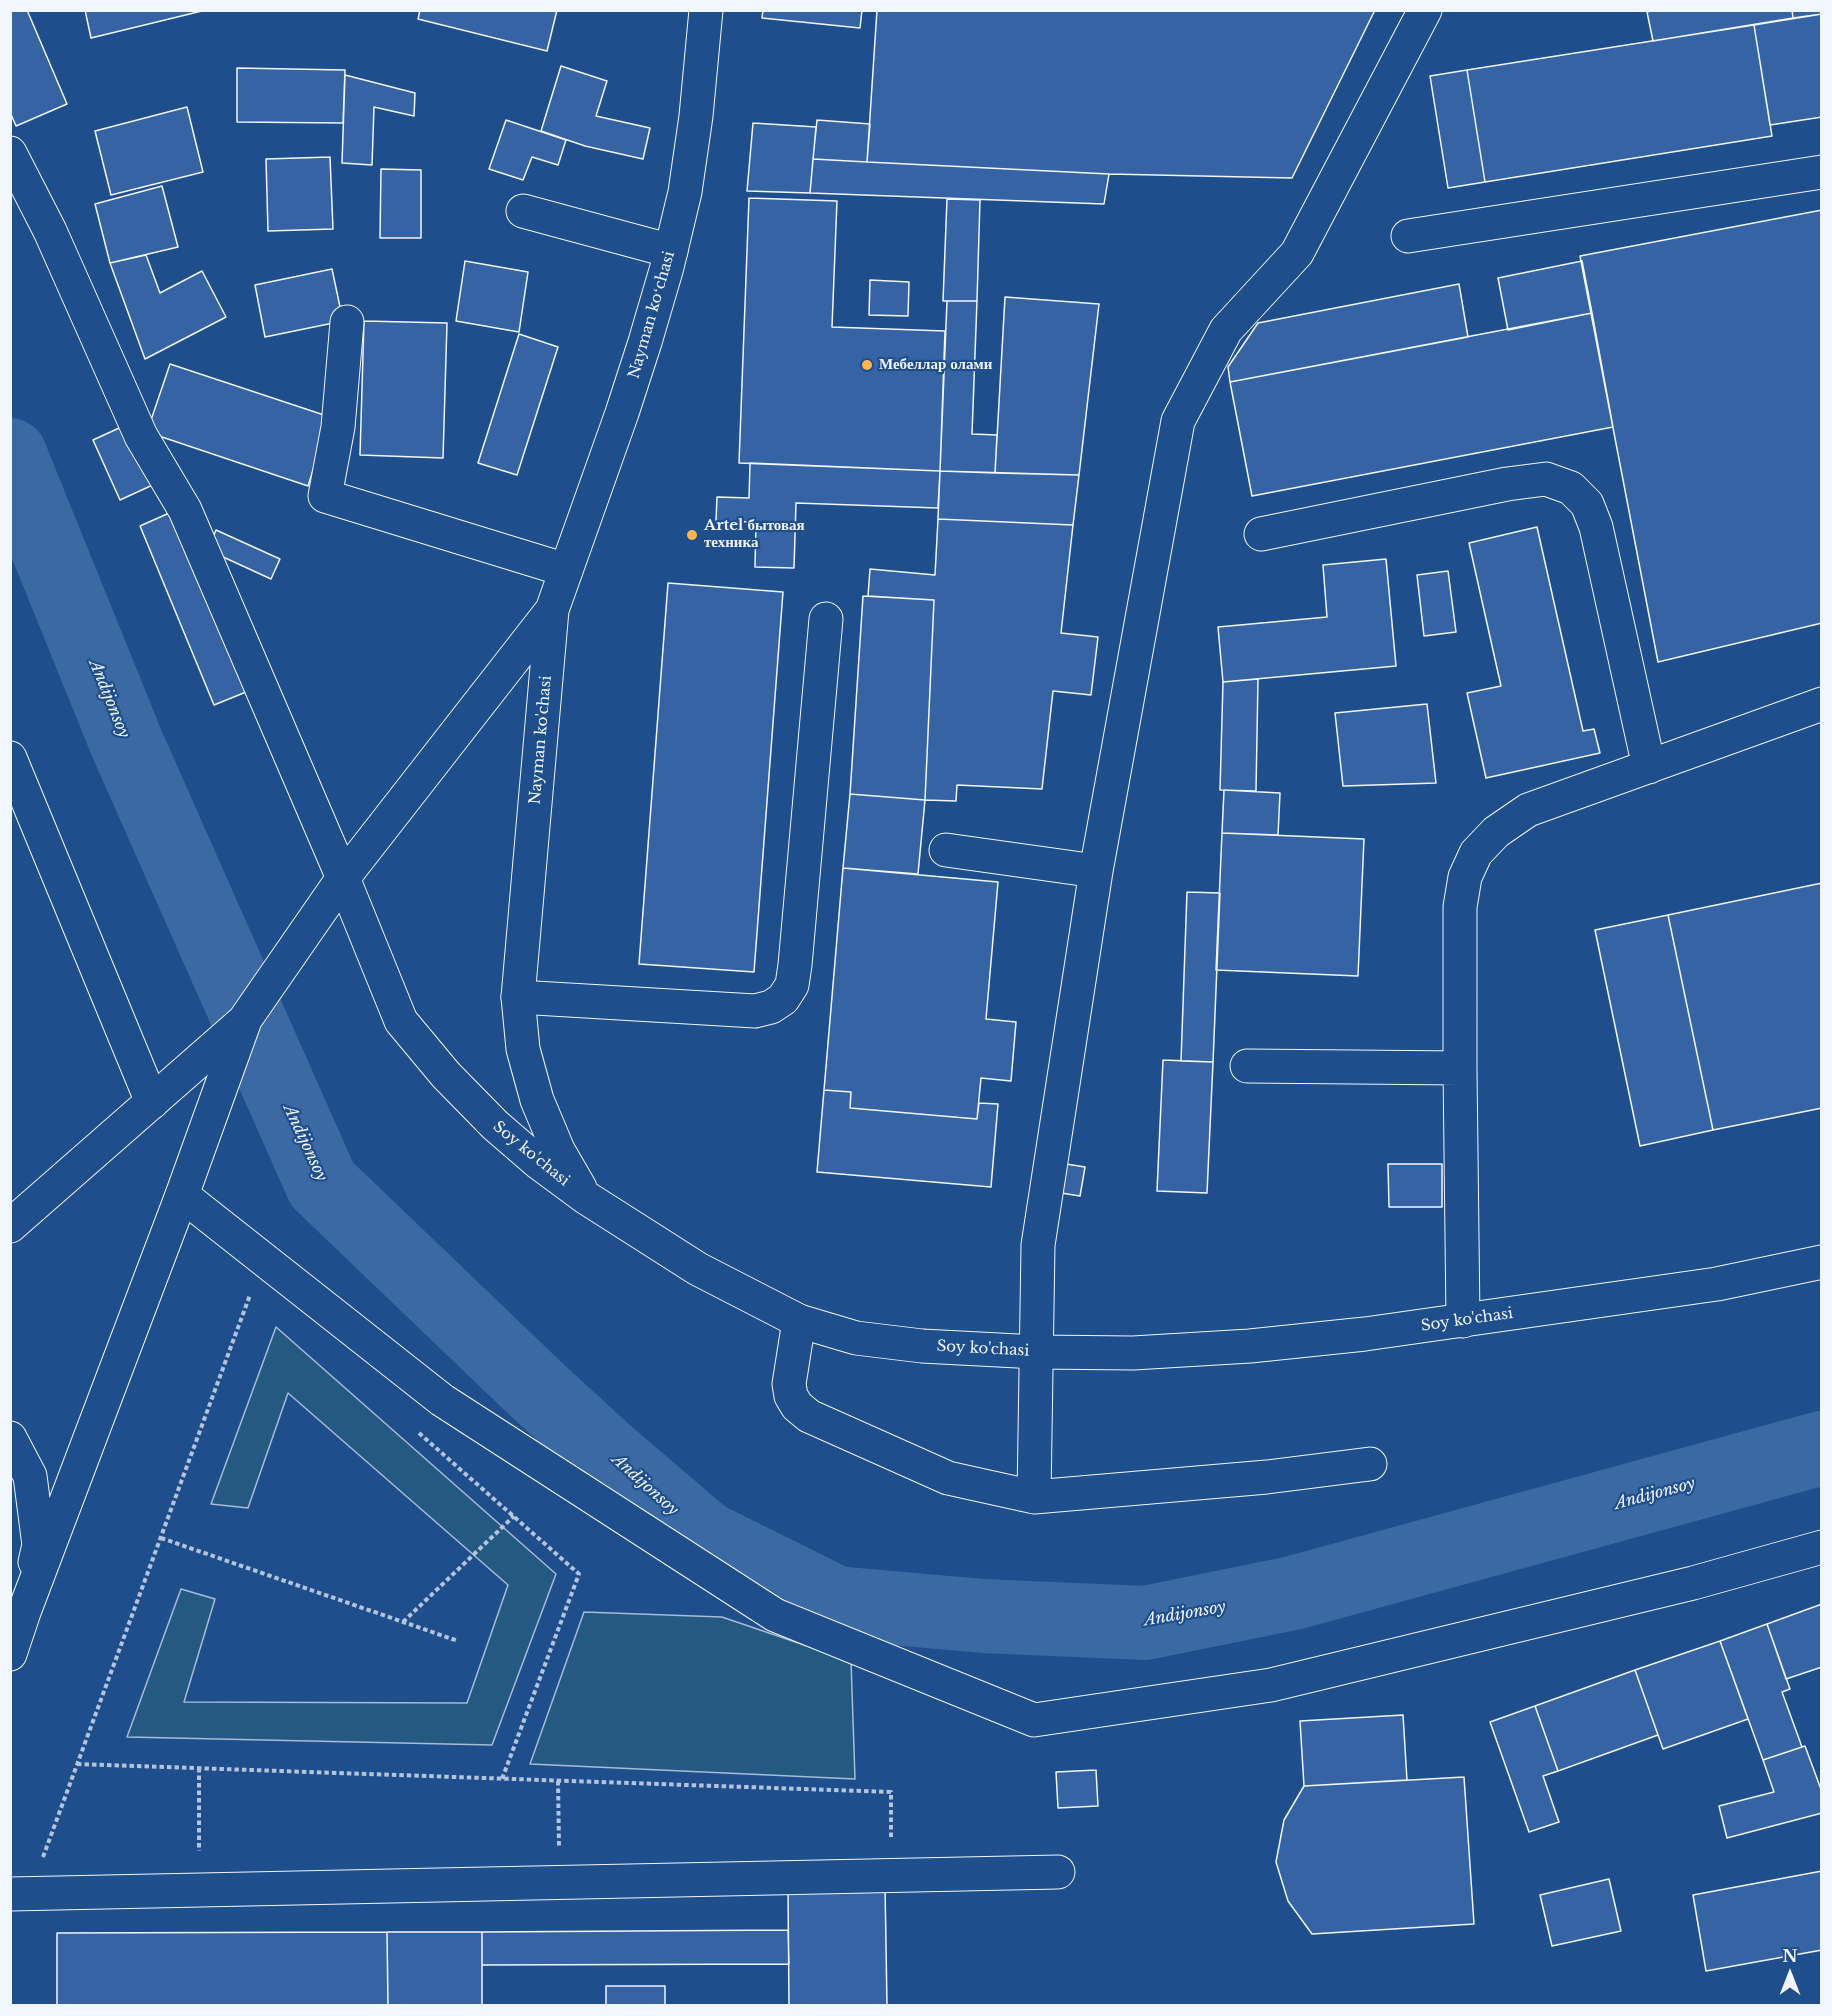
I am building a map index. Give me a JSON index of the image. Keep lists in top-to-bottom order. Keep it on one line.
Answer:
{"streets":{"main road":["Nayman koʻchasi","Nayman ko'chasi","Soy ko'chasi"]},"crossings":[["Nayman koʻchasi","Nayman ko'chasi"],["Nayman ko'chasi","Soy ko'chasi"]],"water":["Andijonsoy"],"places":["Мебеллар олами","Artel бытовая техника"],"north":"top"}
